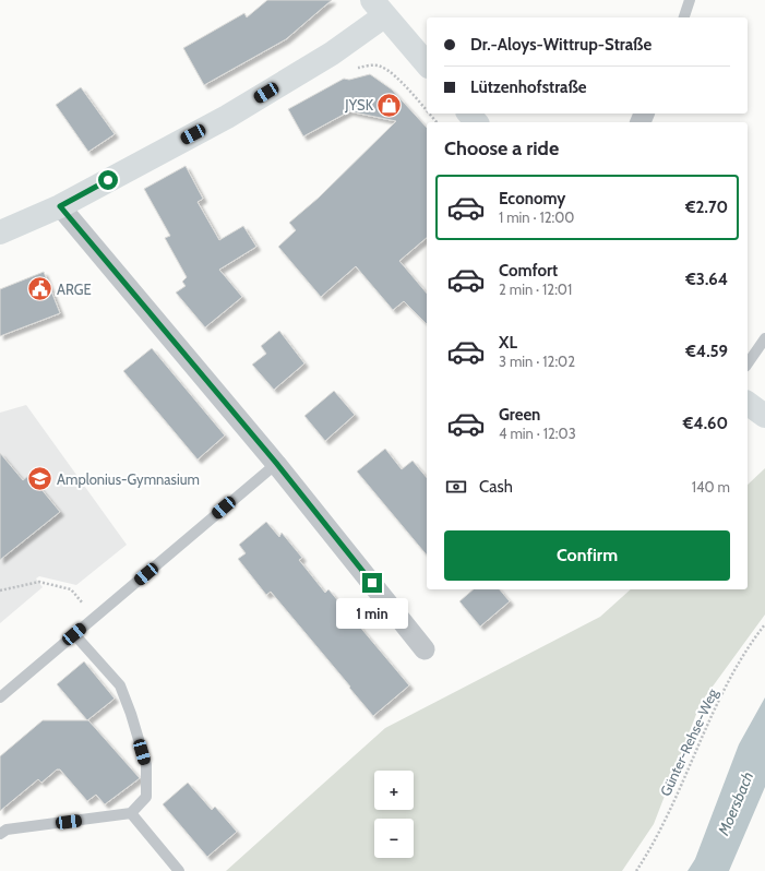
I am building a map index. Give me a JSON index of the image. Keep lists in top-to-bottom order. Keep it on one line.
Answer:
{"streets":{"path":["Günter-Rehse-Weg"]},"water":["Moersbach"],"places":{"shop":["JYSK"],"public building":["ARGE"],"school or university":["Amplonius-Gymnasium"]},"page":{"banner":["Dr.-Aloys-Wittrup-Straße","Lützenhofstraße"],"heading":"Choose a ride","list":[{"name":"Economy","note":"1 min · 12:00","value":"€2.70"},{"name":"Comfort","note":"2 min · 12:01","value":"€3.64"},{"name":"XL","note":"3 min · 12:02","value":"€4.59"},{"name":"Green","note":"4 min · 12:03","value":"€4.60"}],"pay":["Cash","140 m"],"buttons":"Confirm","bubble":"1 min","map_buttons":["+","−"]}}
